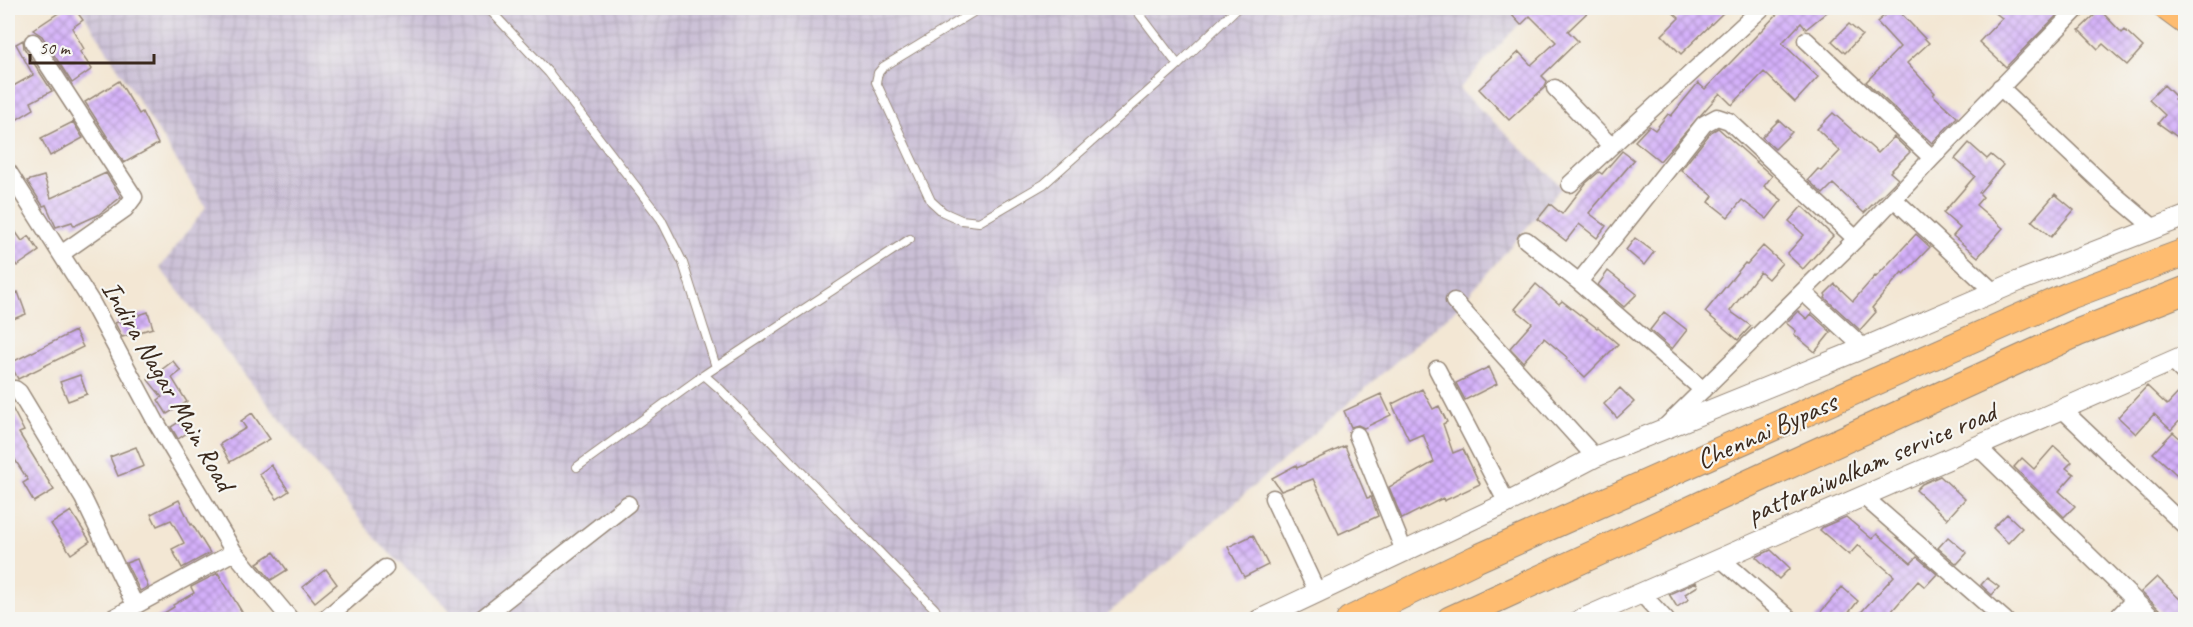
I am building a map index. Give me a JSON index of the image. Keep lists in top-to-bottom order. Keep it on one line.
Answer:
{"streets":{"highway":["Chennai Bypass"],"street":["Indira Nagar Main Road","pattaraiwalkam service road"]},"scale_bar":"50 m"}
